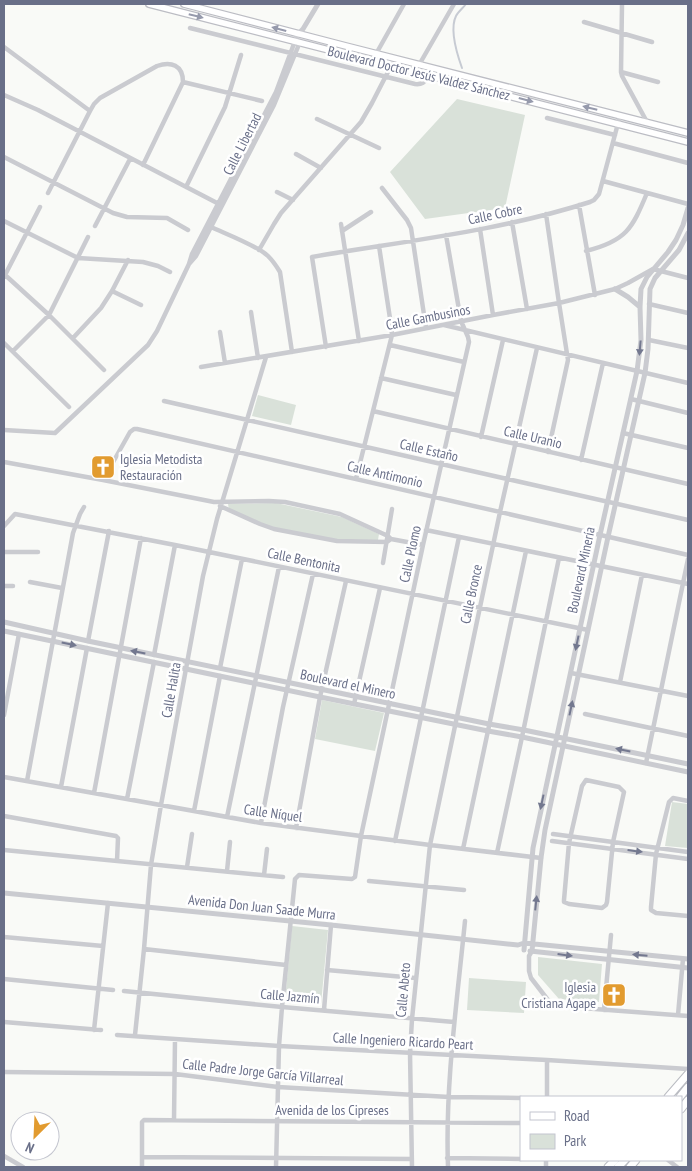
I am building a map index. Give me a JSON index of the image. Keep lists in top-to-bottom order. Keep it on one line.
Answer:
{"streets":{"main road":["Boulevard Doctor Jesús Valdez Sánchez"],"street":["Calle Libertad","Calle Cobre","Calle Gambusinos","Calle Uranio","Calle Estaño","Calle Antimonio","Calle Plomo","Calle Bentonita","Boulevard Minería","Calle Bronce","Boulevard el Minero","Calle Halita","Calle Níquel","Avenida Don Juan Saade Murra","Calle Abeto","Calle Jazmín","Calle Ingeniero Ricardo Peart","Calle Padre Jorge García Villarreal","Avenida de los Cipreses"]},"crossings":[["Boulevard Doctor Jesús Valdez Sánchez","Calle Libertad"],["Boulevard Doctor Jesús Valdez Sánchez","Calle Cobre"],["Calle Cobre","Calle Gambusinos"],["Calle Cobre","Calle Plomo"],["Calle Gambusinos","Calle Plomo"],["Calle Gambusinos","Boulevard Minería"],["Calle Gambusinos","Calle Halita"],["Calle Uranio","Calle Plomo"],["Calle Uranio","Boulevard Minería"],["Calle Uranio","Calle Bronce"],["Calle Estaño","Calle Plomo"],["Calle Estaño","Boulevard Minería"],["Calle Estaño","Calle Bronce"],["Calle Estaño","Calle Halita"],["Calle Antimonio","Calle Plomo"],["Calle Antimonio","Boulevard Minería"],["Calle Antimonio","Calle Bronce"],["Calle Antimonio","Calle Halita"],["Calle Plomo","Calle Bentonita"],["Calle Plomo","Boulevard el Minero"],["Calle Plomo","Calle Níquel"],["Calle Plomo","Avenida Don Juan Saade Murra"],["Calle Bentonita","Boulevard Minería"],["Calle Bentonita","Calle Bronce"],["Calle Bentonita","Calle Halita"],["Boulevard Minería","Boulevard el Minero"],["Boulevard Minería","Calle Níquel"],["Boulevard Minería","Avenida Don Juan Saade Murra"],["Calle Bronce","Boulevard el Minero"],["Calle Bronce","Calle Níquel"],["Calle Bronce","Calle Abeto"],["Boulevard el Minero","Calle Halita"],["Calle Halita","Calle Níquel"],["Calle Halita","Avenida Don Juan Saade Murra"],["Calle Halita","Calle Jazmín"],["Calle Halita","Calle Ingeniero Ricardo Peart"],["Calle Níquel","Calle Abeto"],["Avenida Don Juan Saade Murra","Calle Abeto"],["Calle Abeto","Calle Jazmín"],["Calle Abeto","Calle Ingeniero Ricardo Peart"],["Calle Abeto","Calle Padre Jorge García Villarreal"],["Calle Abeto","Avenida de los Cipreses"]],"places":{"church":["Iglesia Metodista Restauración","Iglesia Cristiana Agape"]},"legend":["Road","Park"],"north":"bottom left"}
